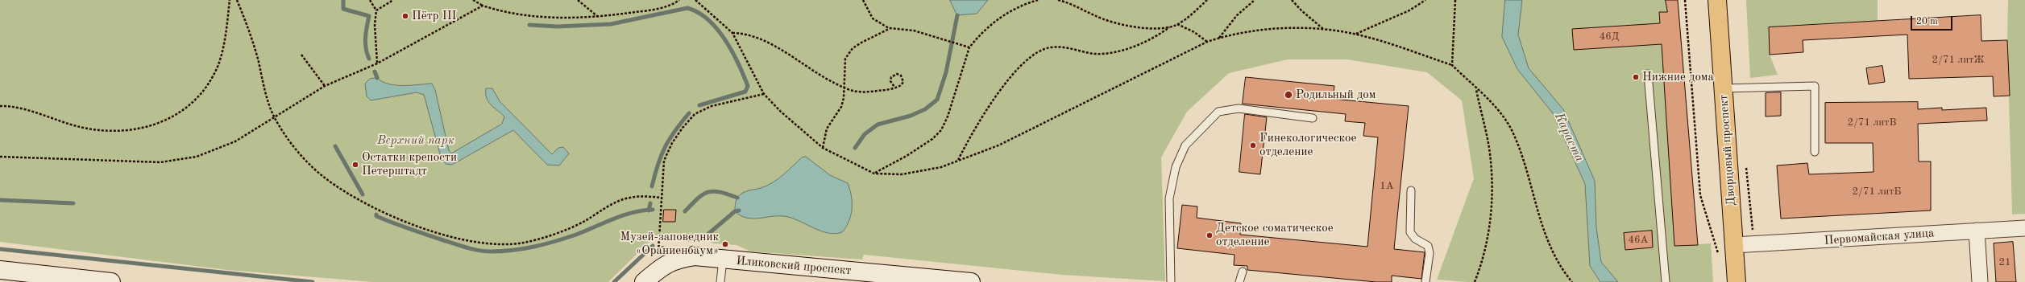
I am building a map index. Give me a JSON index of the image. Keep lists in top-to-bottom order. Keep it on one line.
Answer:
{"streets":{"main road":["Дворцовый проспект","Иликовский проспект"],"street":["Первомайская улица"]},"crossings":[["Дворцовый проспект","Первомайская улица"]],"water":["Караста"],"parks":["Верхний парк"],"places":["Пётр III","Нижние дома","Родильный дом","Гинекологическое отделение","Остатки крепости Петерштадт","Детское соматическое отделение","Музей-заповедник «Ораниенбаум»"],"house_numbers":["46Д","2/71 литЖ","2/71 литВ","1А","2/71 литБ","46А","21"],"scale_bar":"20 m"}
